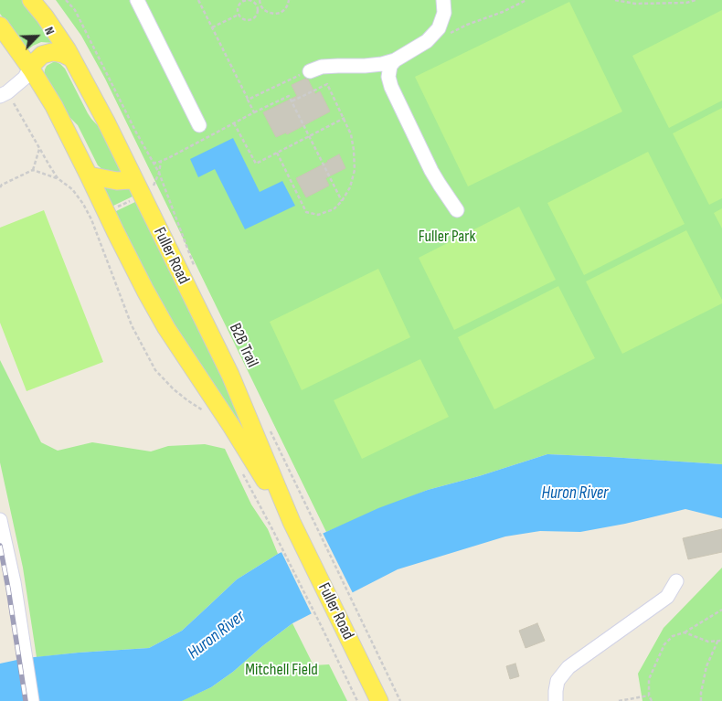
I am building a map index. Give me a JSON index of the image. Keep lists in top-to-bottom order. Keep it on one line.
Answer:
{"streets":{"main road":["Fuller Road"]},"water":["Huron River"],"parks":["Fuller Park","Mitchell Field"],"north":"top right"}
